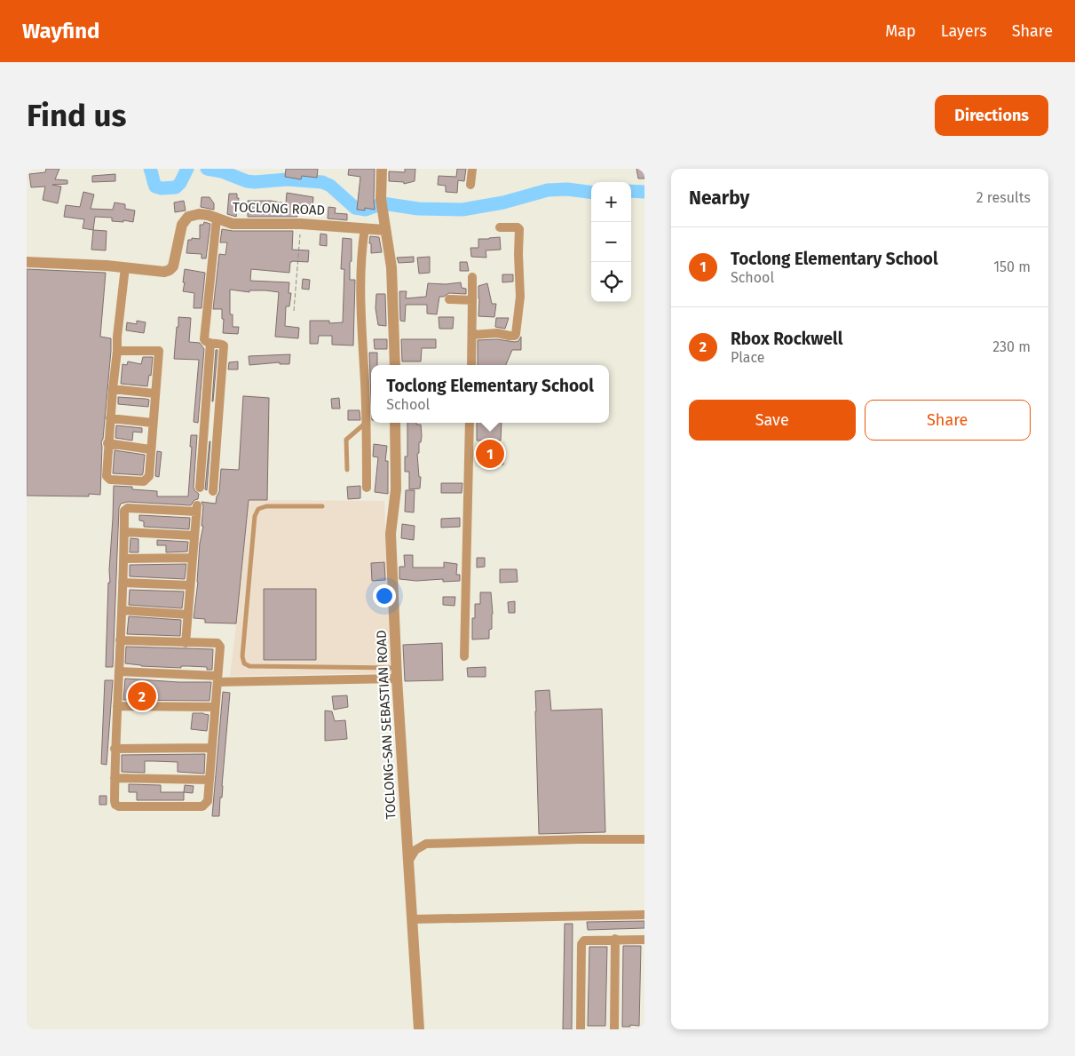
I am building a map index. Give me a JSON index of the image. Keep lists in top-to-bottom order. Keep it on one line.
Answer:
{"streets":{"street":["TOCLONG ROAD","TOCLONG-SAN SEBASTIAN ROAD"]},"page":{"header":"Wayfind","nav":["Map","Layers","Share"],"buttons":["Directions",["Save","Share"]],"title":"Find us","heading":["Nearby","2 results"],"map_buttons":["+","−"],"list":[{"mark":"1","name":"Toclong Elementary School","note":"School","value":"150 m"},{"mark":"2","name":"Rbox Rockwell","note":"Place","value":"230 m"}],"popup":["Toclong Elementary School","School"],"pins":["1","2"]}}
